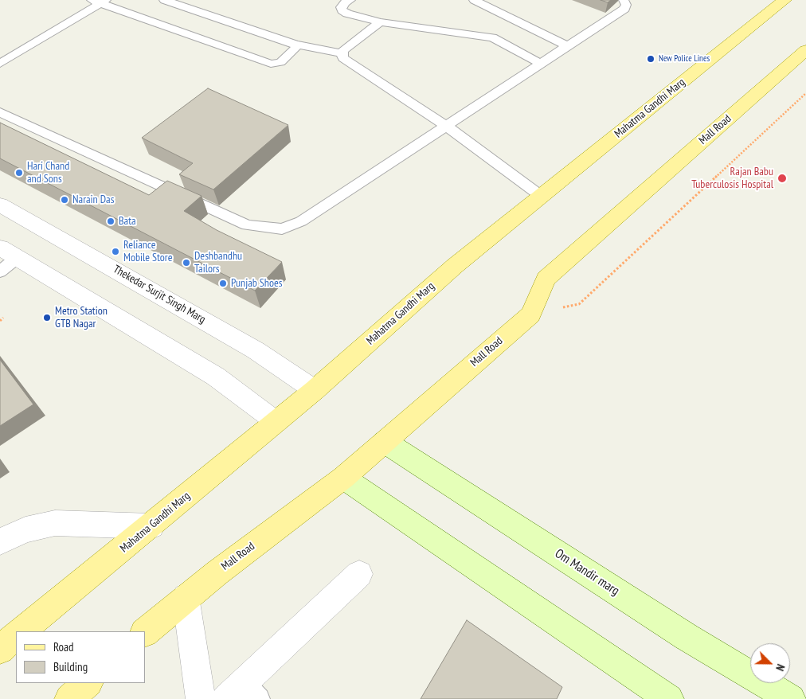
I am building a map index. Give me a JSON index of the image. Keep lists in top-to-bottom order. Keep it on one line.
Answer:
{"streets":{"main road":["Mahatma Gandhi Marg","Mall Road","Om Mandir marg"],"street":["Thekedar Surjit Singh Marg"]},"crossings":[["Mahatma Gandhi Marg","Thekedar Surjit Singh Marg"],["Mall Road","Om Mandir marg"]],"places":["New Police Lines","Hari Chand and Sons","Rajan Babu Tuberculosis Hospital","Narain Das","Bata","Reliance Mobile Store","Deshbandhu Tailors","Punjab Shoes","Metro Station GTB Nagar"],"legend":["Road","Building"],"north":"bottom right"}
